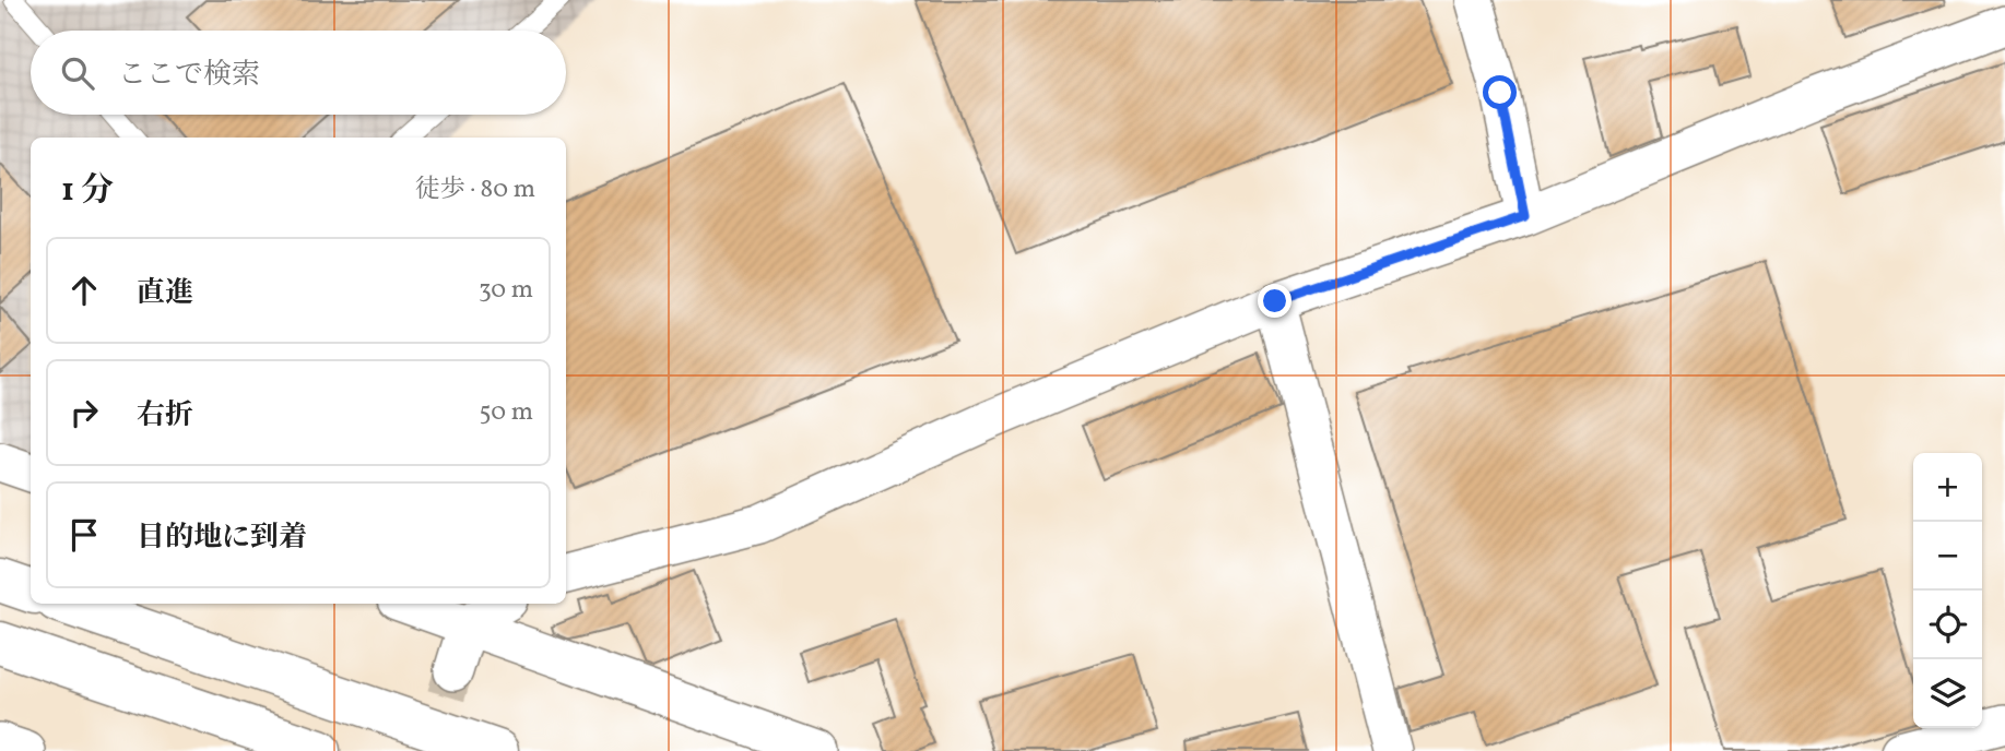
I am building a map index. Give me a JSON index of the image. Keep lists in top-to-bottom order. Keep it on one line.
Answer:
{"page":{"search":"ここで検索","heading":["1 分","徒歩 · 80 m"],"list":[["直進","30 m"],["右折","50 m"],"目的地に到着"],"map_buttons":["+","−"]}}
